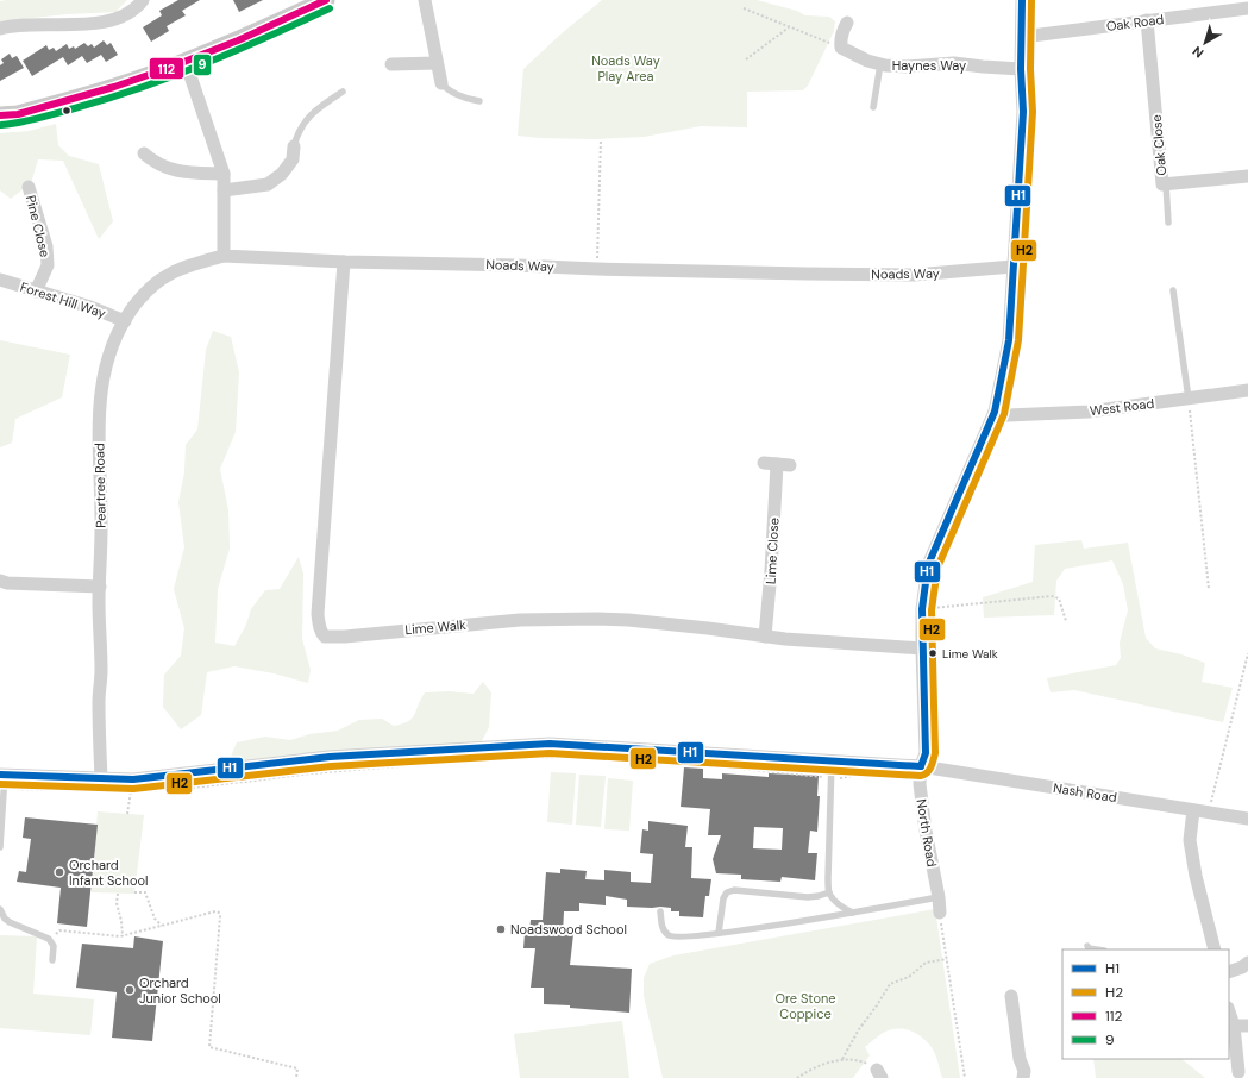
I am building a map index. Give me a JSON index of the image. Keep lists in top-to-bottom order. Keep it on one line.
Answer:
{"streets":{"street":["Oak Road","Haynes Way","Oak Close","Pine Close","Noads Way","Forest Hill Way","West Road","Peartree Road","Lime Close","Lime Walk","Nash Road","North Road"]},"crossings":[["Oak Road","Oak Close"],["Oak Road","North Road"],["Haynes Way","North Road"],["Pine Close","Forest Hill Way"],["Noads Way","Peartree Road"],["Noads Way","Lime Walk"],["Noads Way","North Road"],["Forest Hill Way","Peartree Road"],["West Road","North Road"],["Peartree Road","Nash Road"],["Lime Close","Lime Walk"],["Lime Walk","North Road"],["Nash Road","North Road"]],"parks":["Noads Way Play Area","Ore Stone Coppice"],"places":["Lime Walk","Orchard Infant School","Noadswood School","Orchard Junior School"],"lines":["transit line H1","transit line H2","transit line 112","transit line 9"],"legend":["H1","H2","112","9"],"north":"bottom left"}
